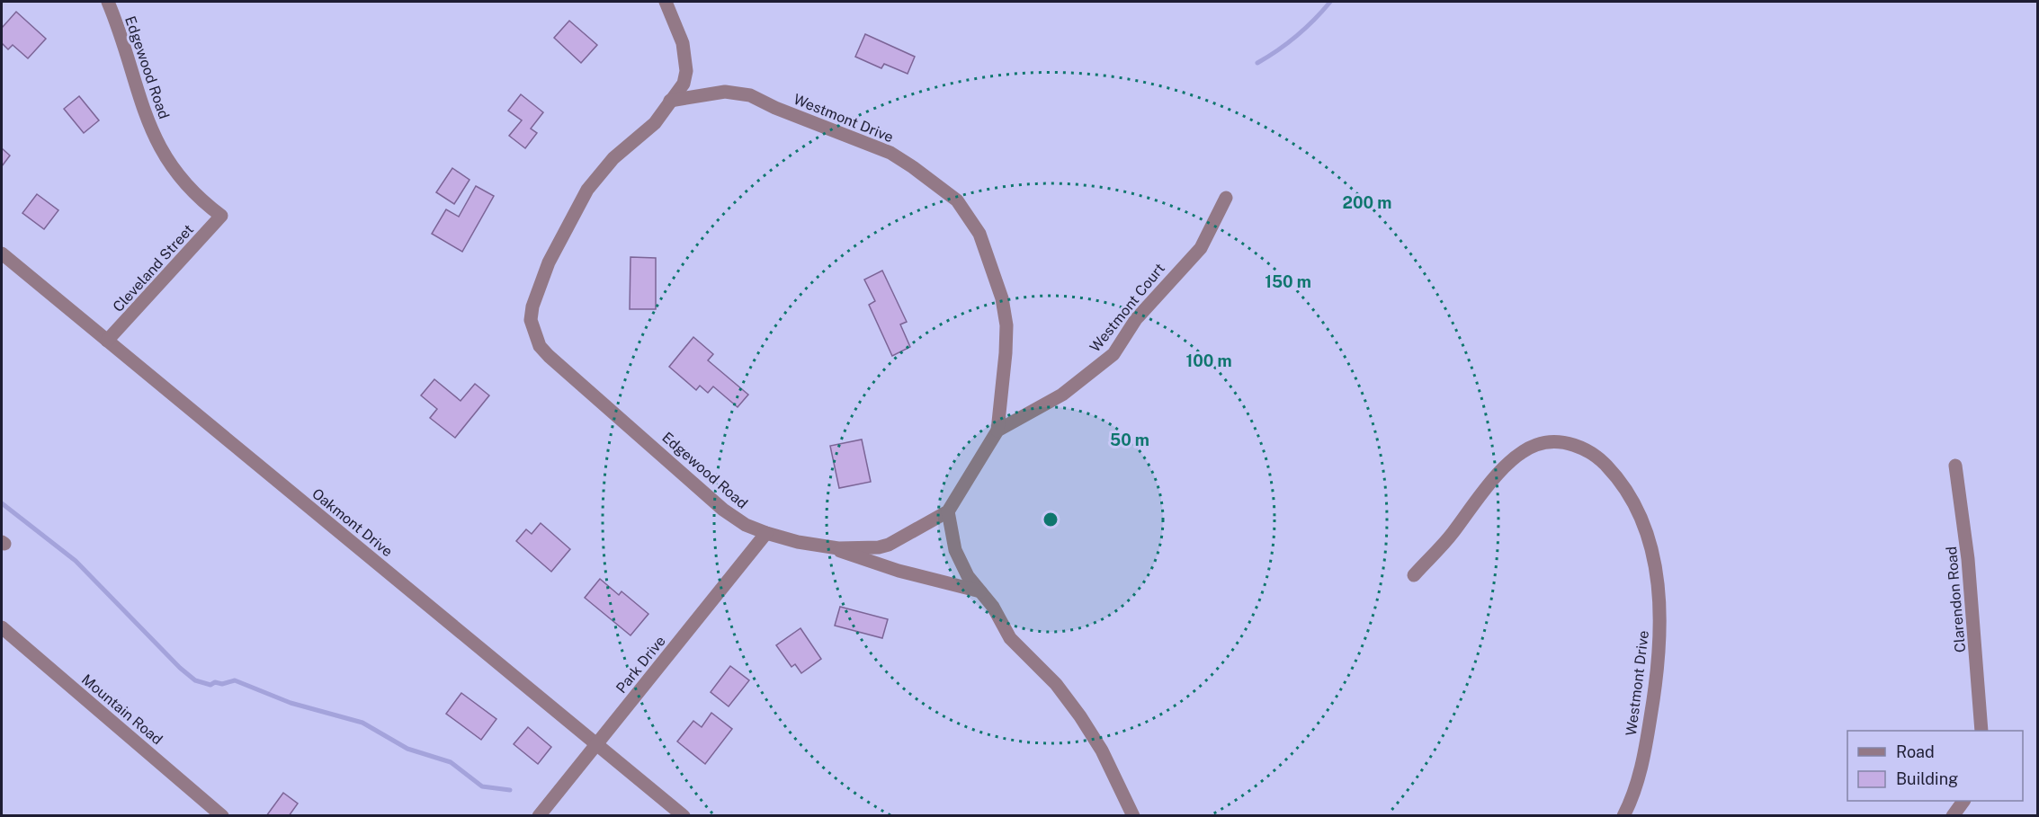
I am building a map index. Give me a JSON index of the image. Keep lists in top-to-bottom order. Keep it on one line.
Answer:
{"streets":{"street":["Edgewood Road","Westmont Drive","Cleveland Street","Westmont Court","Oakmont Drive","Clarendon Road","Park Drive","Mountain Road"]},"crossings":[["Edgewood Road","Westmont Drive"],["Edgewood Road","Cleveland Street"],["Edgewood Road","Westmont Court"],["Edgewood Road","Park Drive"],["Westmont Drive","Westmont Court"],["Cleveland Street","Oakmont Drive"],["Oakmont Drive","Park Drive"]],"legend":["Road","Building"],"rings":["200 m","150 m","100 m","50 m"]}
